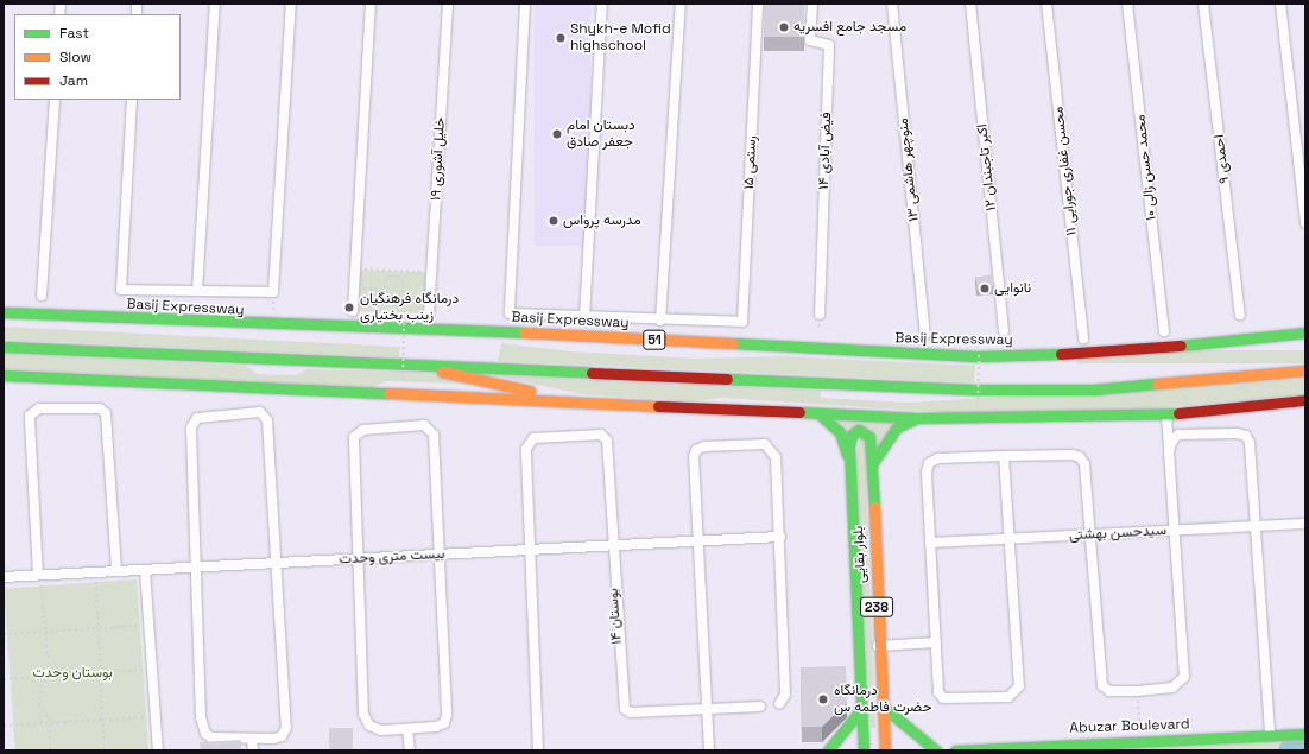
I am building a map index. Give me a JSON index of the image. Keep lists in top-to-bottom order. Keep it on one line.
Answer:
{"streets":{"main road":["Basij Expressway","51","بلوار بقایی","238","Abuzar Boulevard"],"street":["فیض آبادی ۱۴","خلیل آشوری ۱۹","احمدی ۹","رستمی ۱۵","اکبر تاجبندان ۱۲","محمد حسن زالی ۱۰","منوچهر هاشمی ۱۳","محسن غفاری جورابی ۱۱","سیدحسن بهشتی","بیست متری وحدت","بوستان ۱۴"]},"crossings":[["بیست متری وحدت","بوستان ۱۴"]],"parks":["بوستان وحدت"],"places":["مسجد جامع افسریه","Shykh-e Mofid highschool","دبستان امام جعفر صادق","مدرسه پرواس","نانوایی","درمانگاه فرهنگیان زینب بختیاری","درمانگاه حضرت فاطمه س"],"legend":["Fast","Slow","Jam"]}
